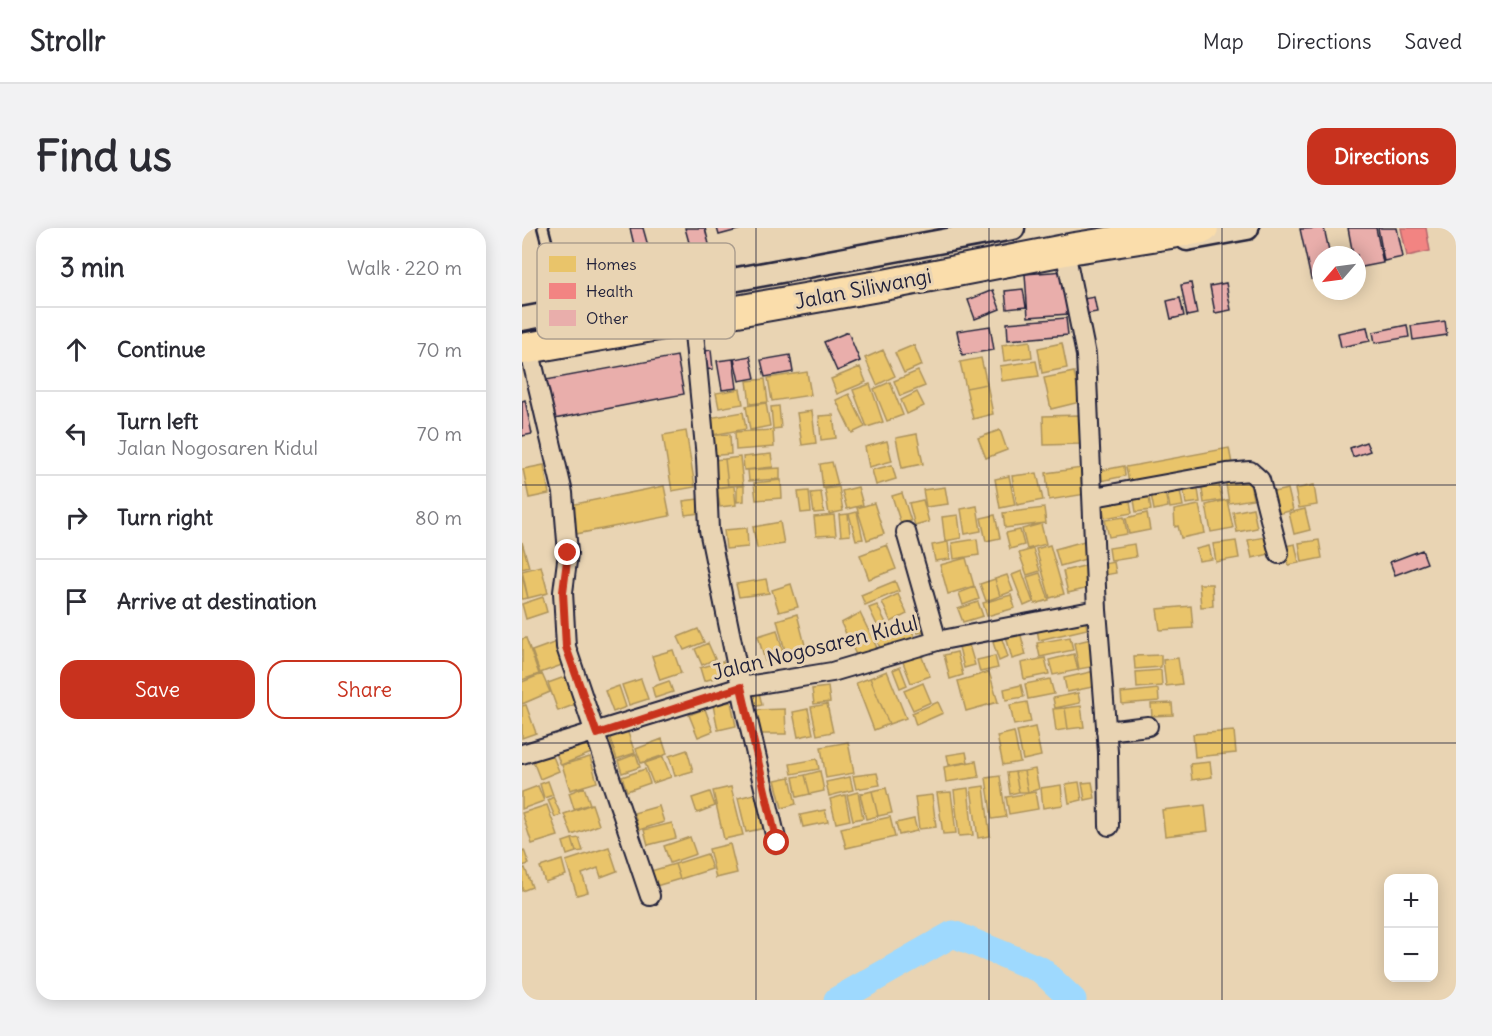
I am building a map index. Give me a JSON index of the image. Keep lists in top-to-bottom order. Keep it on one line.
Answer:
{"streets":{"highway":["Jalan Siliwangi"],"street":["Jalan Nogosaren Kidul"]},"legend":["Homes","Health","Other"],"north":"bottom left","page":{"header":"Strollr","nav":["Map","Directions","Saved"],"buttons":["Directions",["Save","Share"]],"title":"Find us","heading":["3 min","Walk · 220 m"],"list":[["Continue","70 m"],["Turn left","Jalan Nogosaren Kidul","70 m"],["Turn right","80 m"],"Arrive at destination"],"map_buttons":["+","−"]}}
